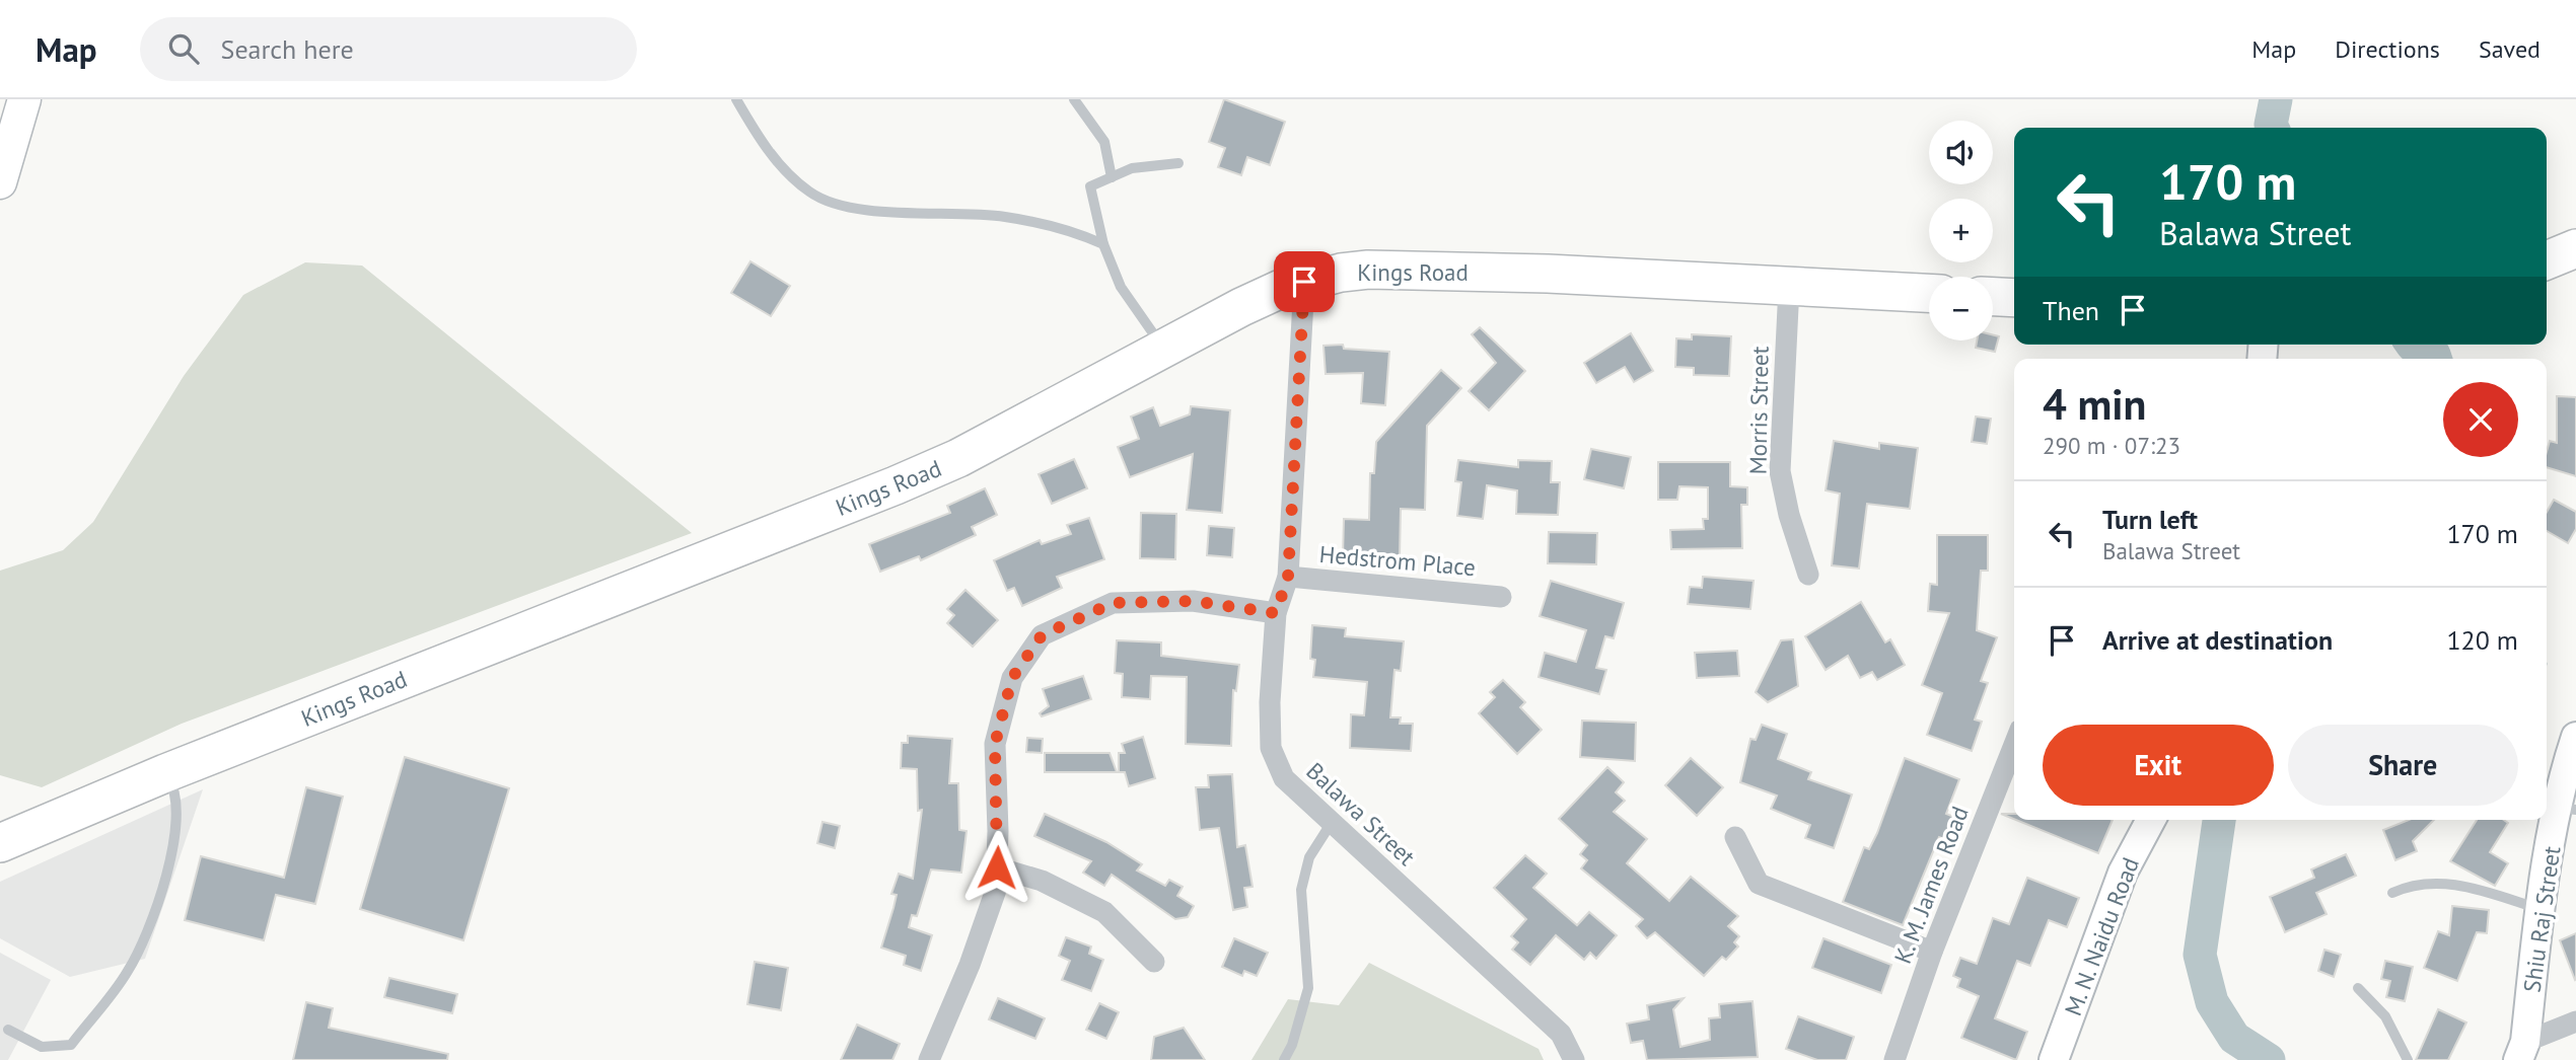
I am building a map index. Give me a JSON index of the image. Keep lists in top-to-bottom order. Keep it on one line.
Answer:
{"streets":{"highway":["Kings Road"],"street":["Morris Street","Hedstrom Place","Balawa Street","K. M. James Road","Shiu Raj Street","M. N. Naidu Road"]},"crossings":[["Kings Road","Morris Street"],["Kings Road","Balawa Street"],["Hedstrom Place","Balawa Street"]],"page":{"header":"Map","search":"Search here","nav":["Map","Directions","Saved"],"map_buttons":["+","−"],"turn":["170 m","Balawa Street"],"then":"Then","heading":["4 min","290 m · 07:23"],"list":[{"name":"Turn left","note":"Balawa Street","value":"170 m"},{"name":"Arrive at destination","value":"120 m"}],"buttons":["Exit","Share"]}}
